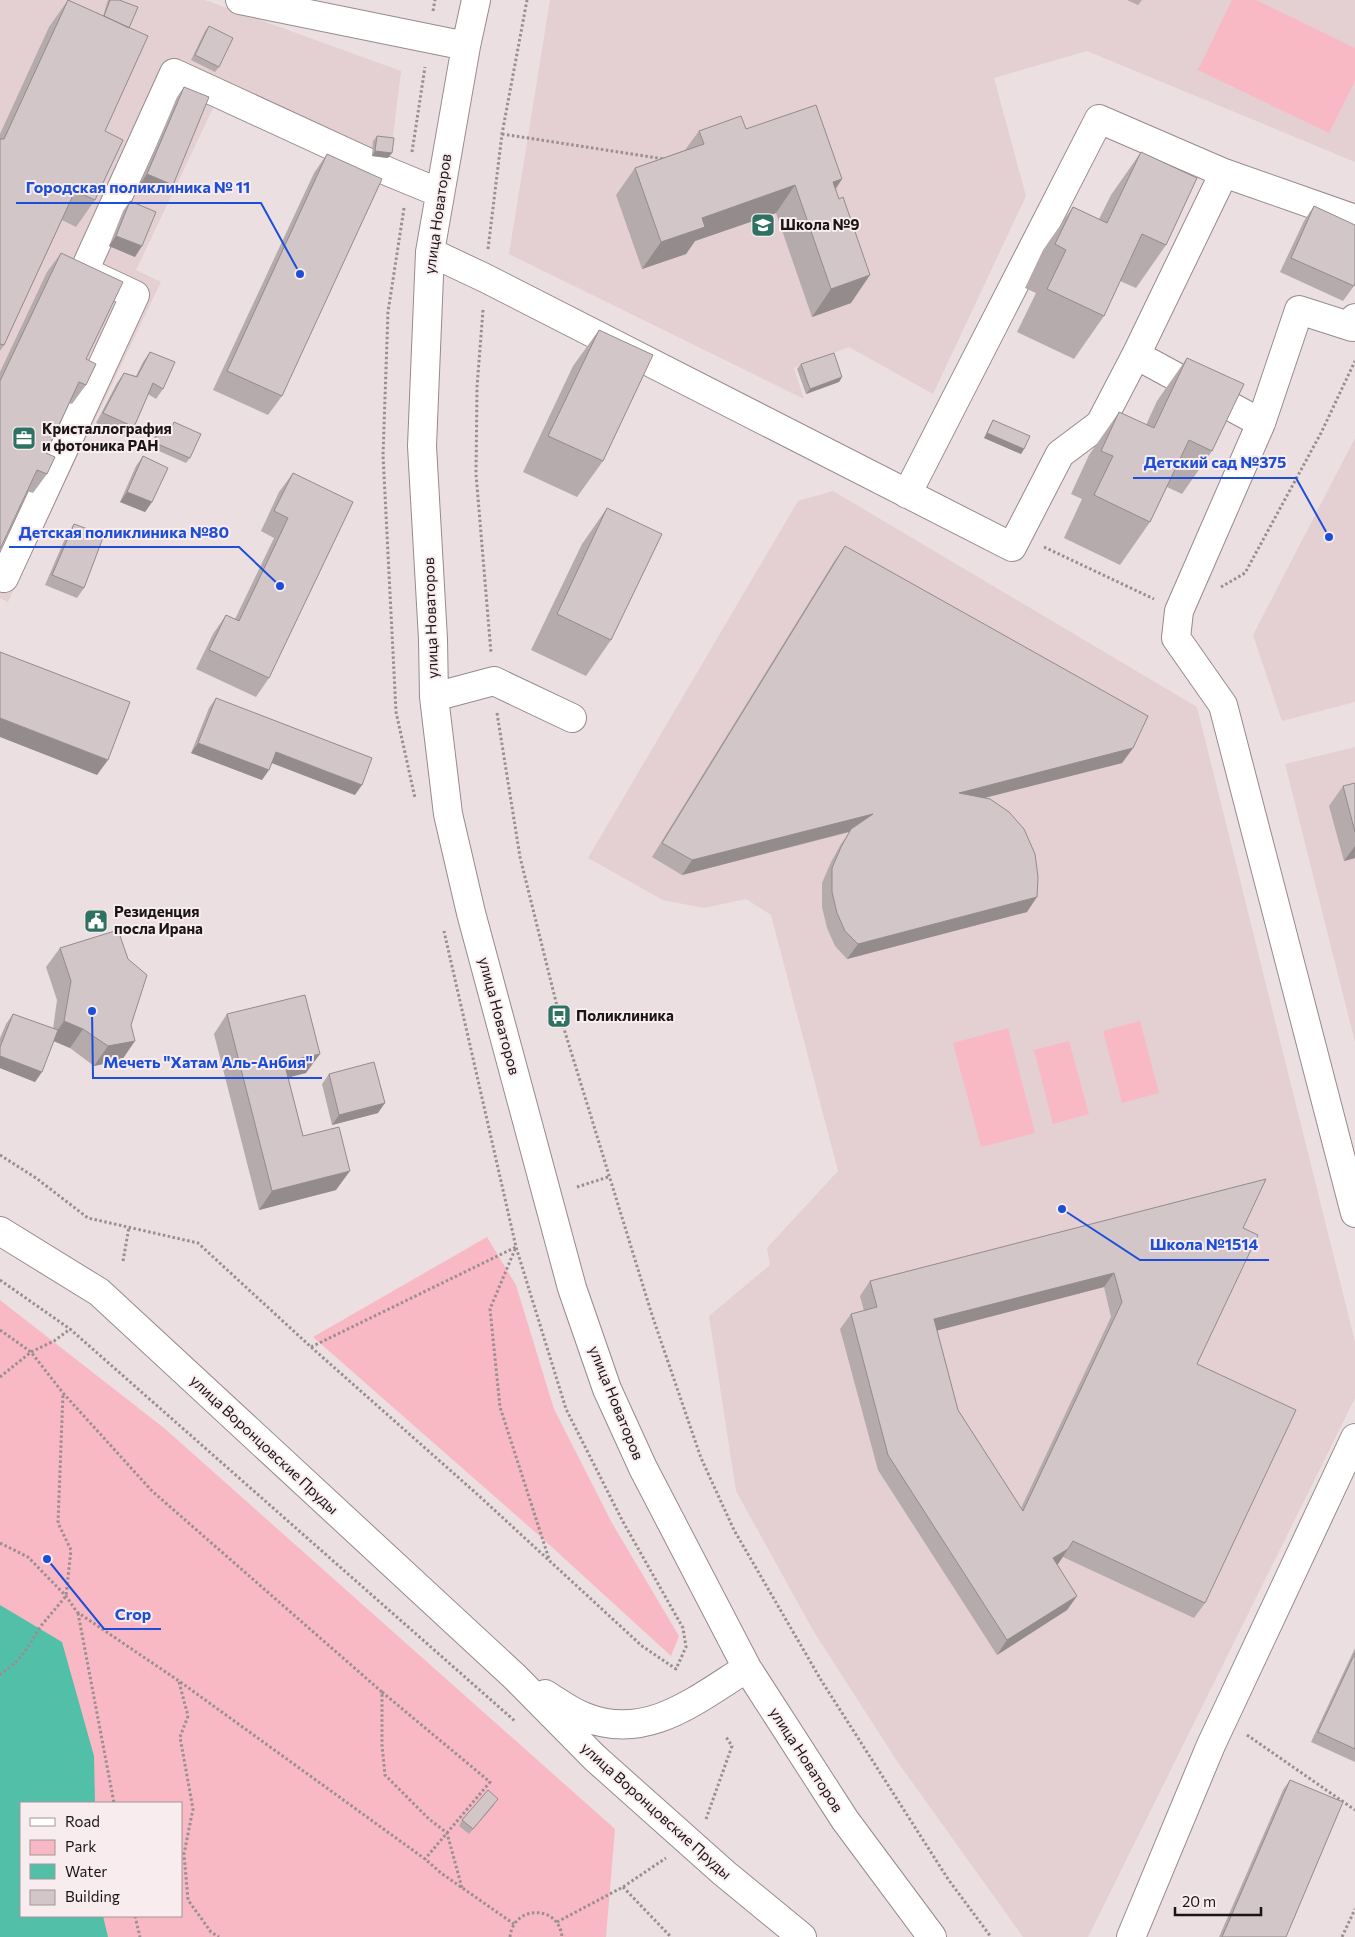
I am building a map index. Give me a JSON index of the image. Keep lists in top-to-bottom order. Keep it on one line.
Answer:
{"streets":{"street":["улица Новаторов","улица Воронцовские Пруды"]},"crossings":[["улица Новаторов","улица Воронцовские Пруды"]],"places":{"school or university":["Школа №9"],"other":["Городская поликлиника № 11","Детский сад №375","Детская поликлиника №80","Мечеть \"Хатам Аль-Анбия\"","Школа №1514","Crop"],"office":["Кристаллография и фотоника РАН"],"public building":["Резиденция посла Ирана"],"bus stop":["Поликлиника"]},"legend":["Road","Park","Water","Building"],"scale_bar":"20 m"}
